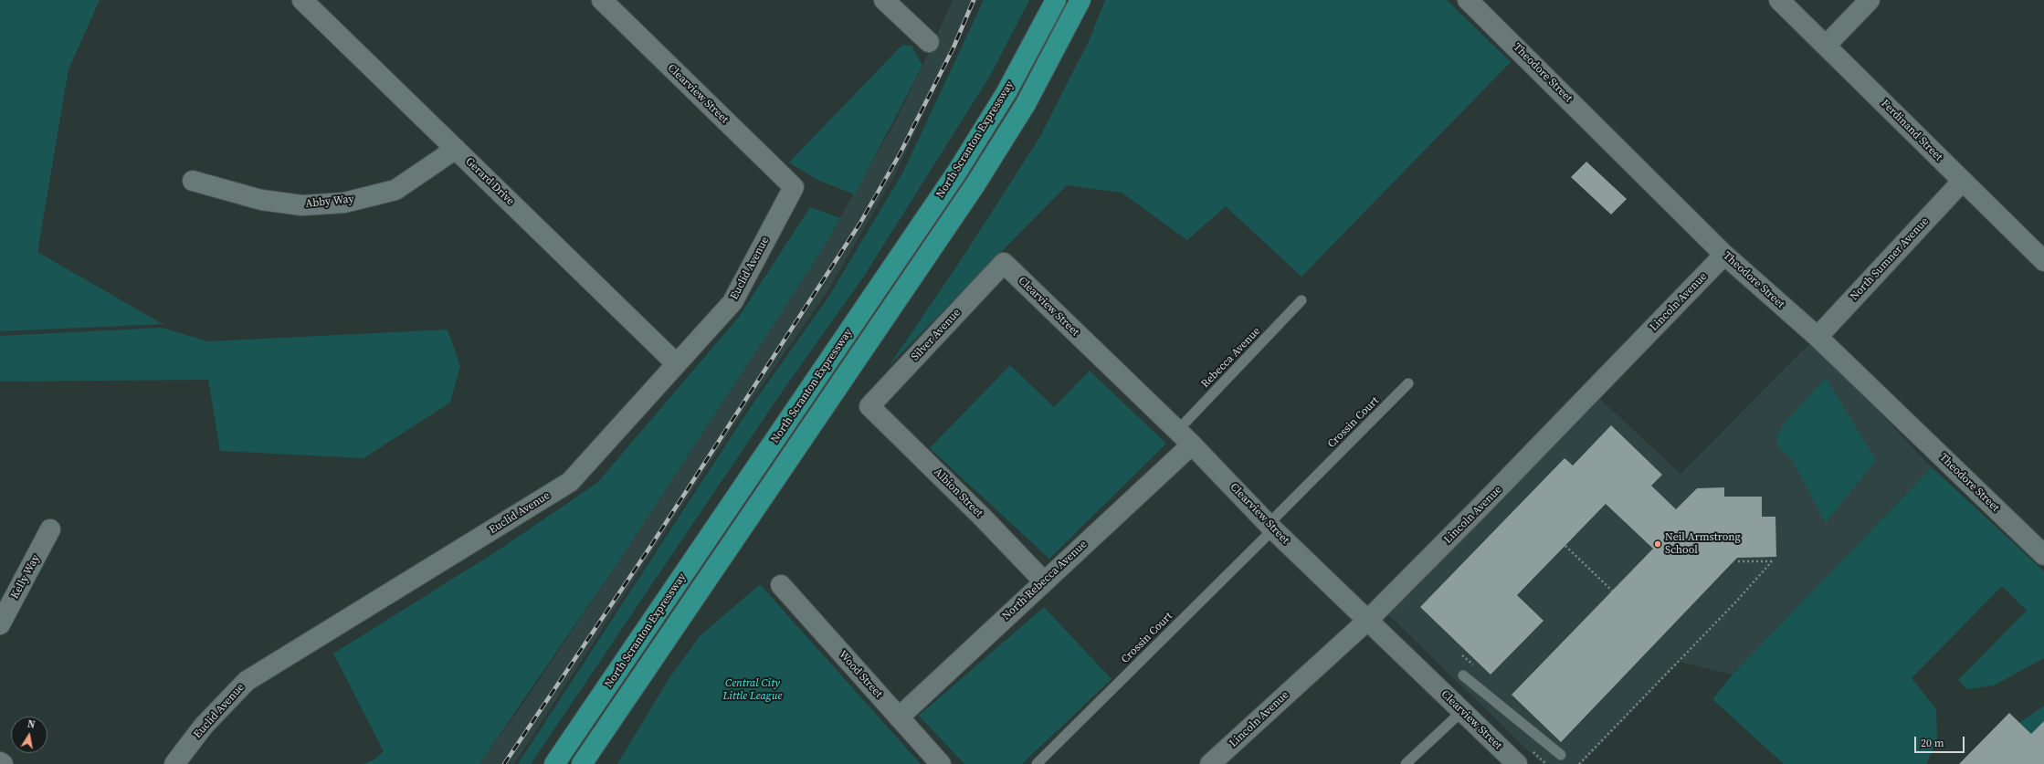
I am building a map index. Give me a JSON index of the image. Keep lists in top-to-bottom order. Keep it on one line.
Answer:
{"streets":{"highway":["North Scranton Expressway"],"street":["Theodore Street","Clearview Street","Ferdinand Street","Gerard Drive","Abby Way","North Sumner Avenue","Euclid Avenue","Lincoln Avenue","Silver Avenue","Albion Street","Kelly Way","North Rebecca Avenue","Wood Street"],"lane":["Rebecca Avenue","Crossin Court"]},"crossings":[["Theodore Street","North Sumner Avenue"],["Theodore Street","Lincoln Avenue"],["Clearview Street","Euclid Avenue"],["Clearview Street","Lincoln Avenue"],["Clearview Street","Silver Avenue"],["Clearview Street","Rebecca Avenue"],["Clearview Street","Crossin Court"],["Clearview Street","North Rebecca Avenue"],["Ferdinand Street","North Sumner Avenue"],["Gerard Drive","Abby Way"],["Gerard Drive","Euclid Avenue"],["Silver Avenue","Albion Street"],["Albion Street","North Rebecca Avenue"],["North Rebecca Avenue","Wood Street"]],"parks":["Central City Little League"],"places":["Neil Armstrong School"],"scale_bar":"20 m","north":"top"}
